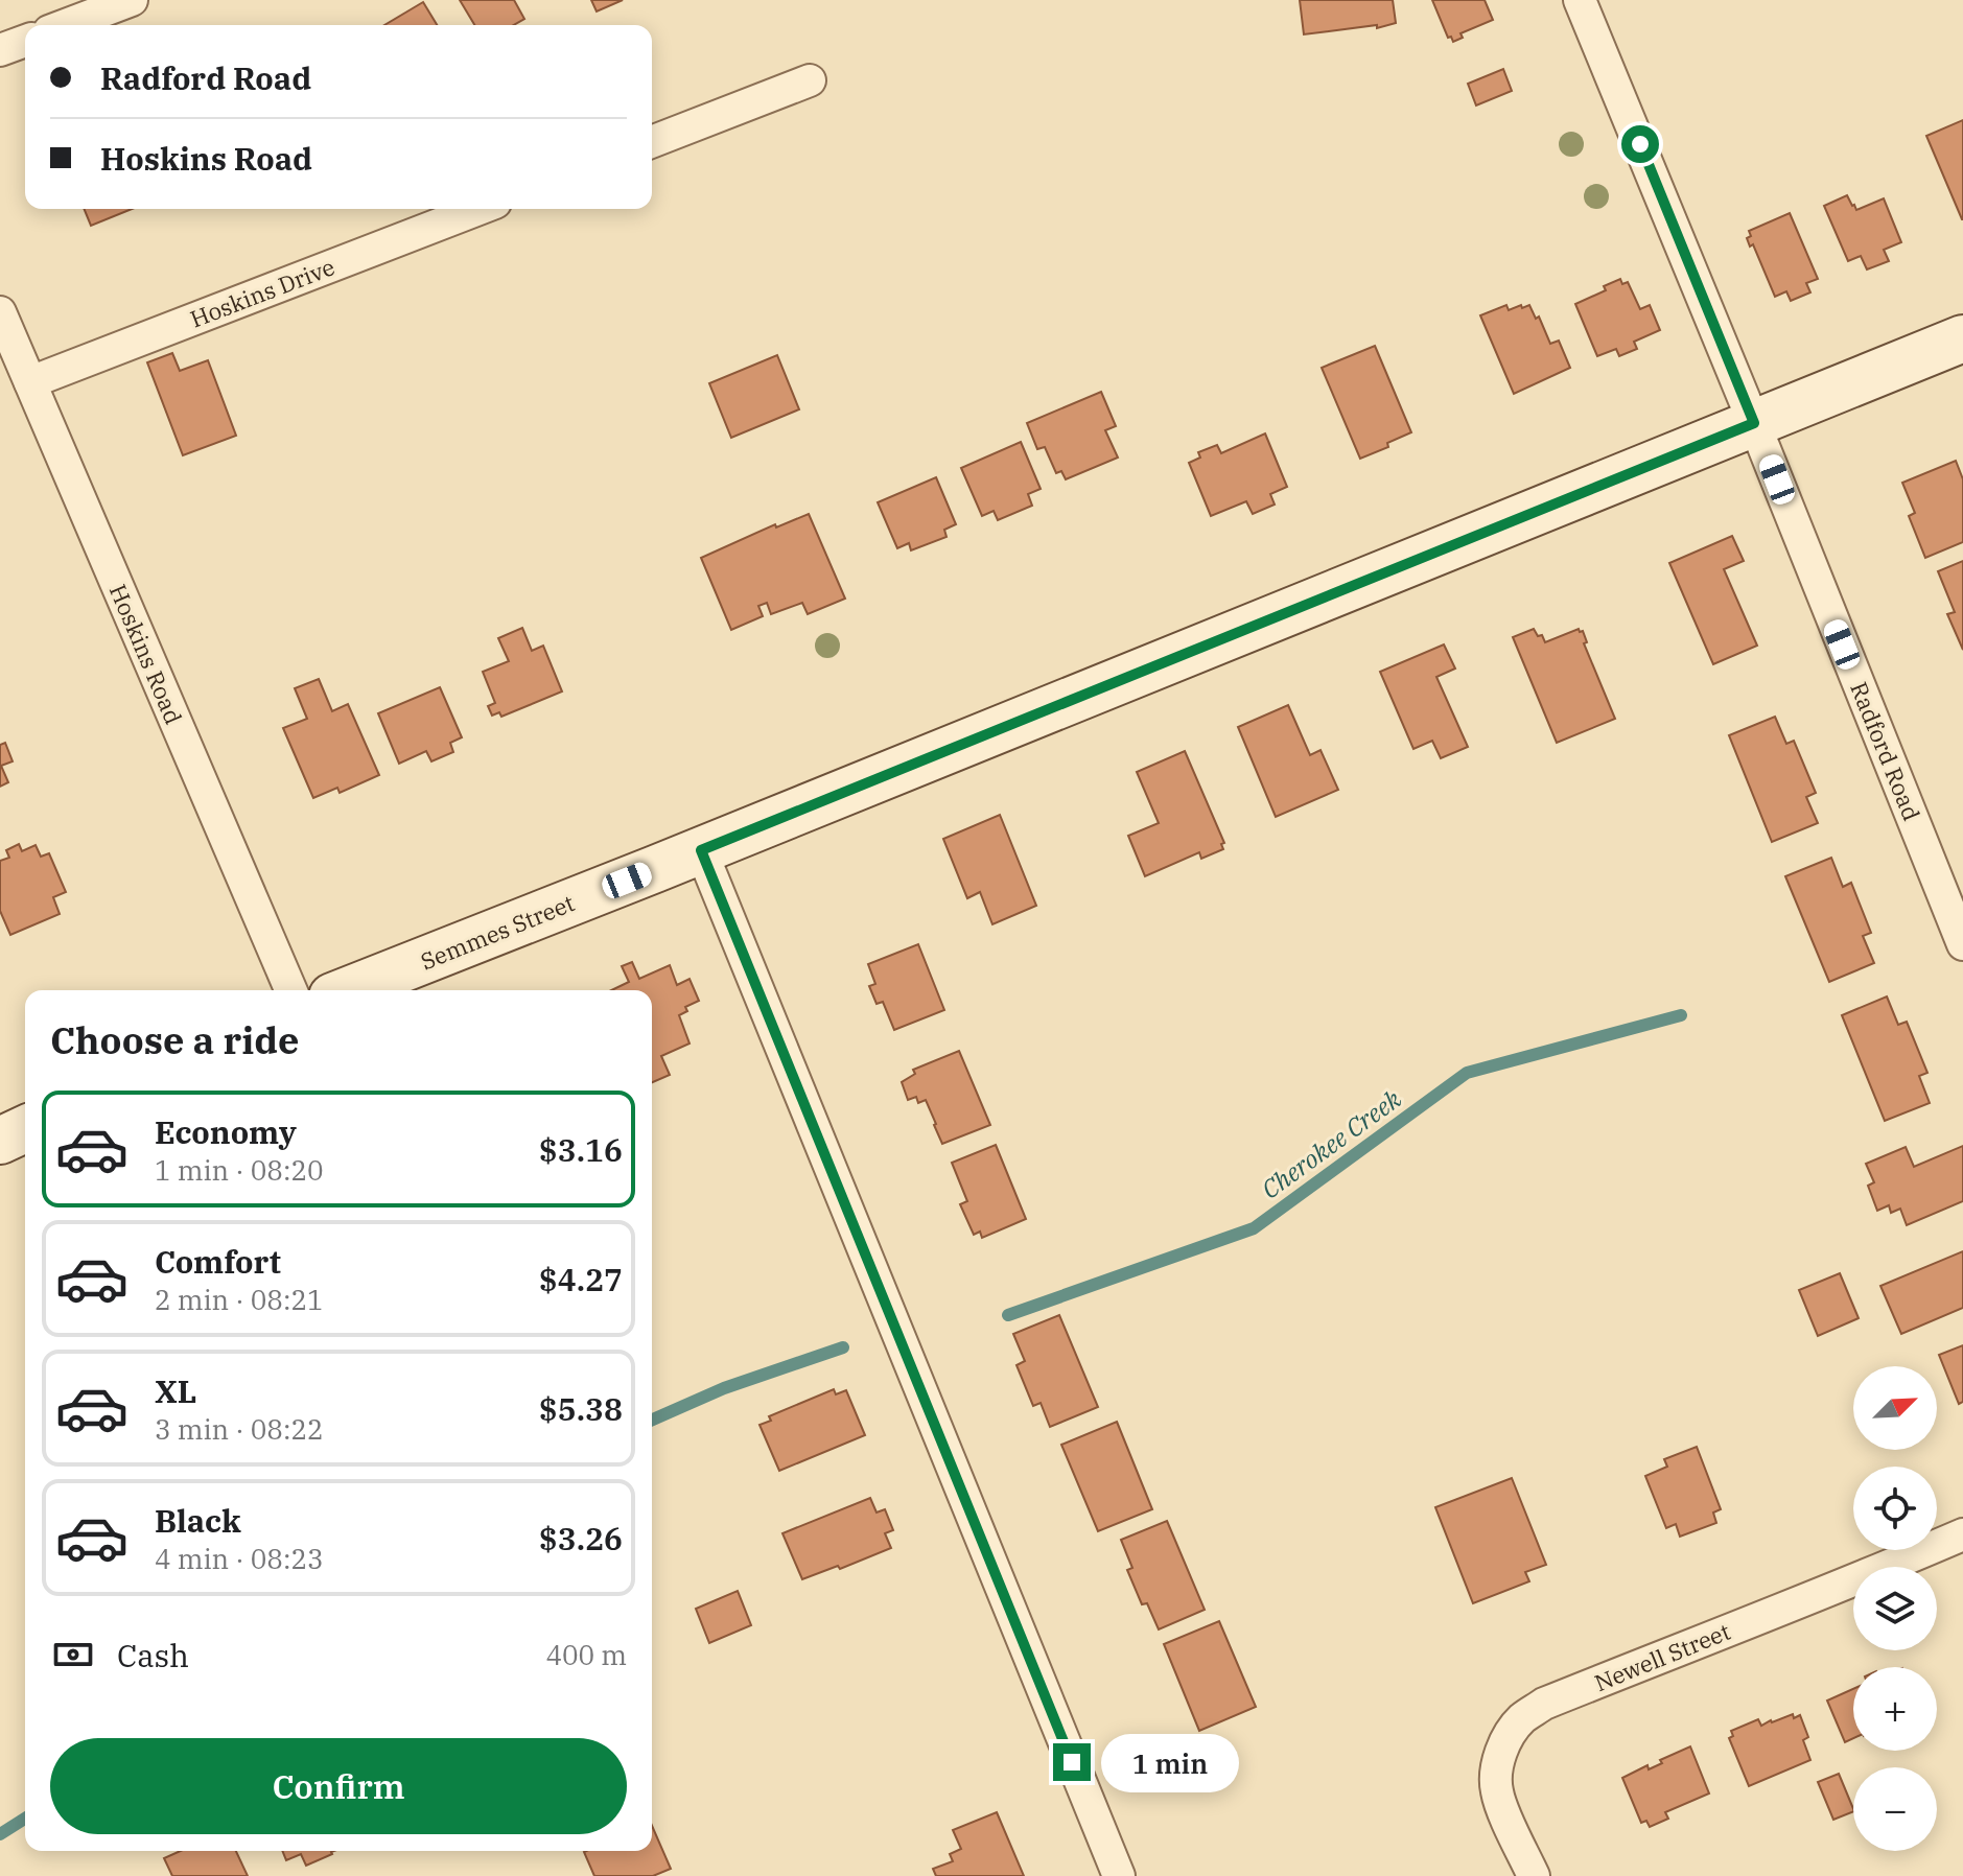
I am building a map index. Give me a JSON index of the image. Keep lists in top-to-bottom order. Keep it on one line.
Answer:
{"streets":{"main road":["Semmes Street"],"street":["Hoskins Drive","Hoskins Road","Radford Road","Newell Street"]},"crossings":[["Hoskins Drive","Hoskins Road"],["Radford Road","Semmes Street"]],"water":["Cherokee Creek"],"north":"top right","page":{"banner":["Radford Road","Hoskins Road"],"heading":"Choose a ride","list":[{"name":"Economy","note":"1 min · 08:20","value":"$3.16"},{"name":"Comfort","note":"2 min · 08:21","value":"$4.27"},{"name":"XL","note":"3 min · 08:22","value":"$5.38"},{"name":"Black","note":"4 min · 08:23","value":"$3.26"}],"map_buttons":["+","−"],"pay":["Cash","400 m"],"buttons":"Confirm","bubble":"1 min"}}
